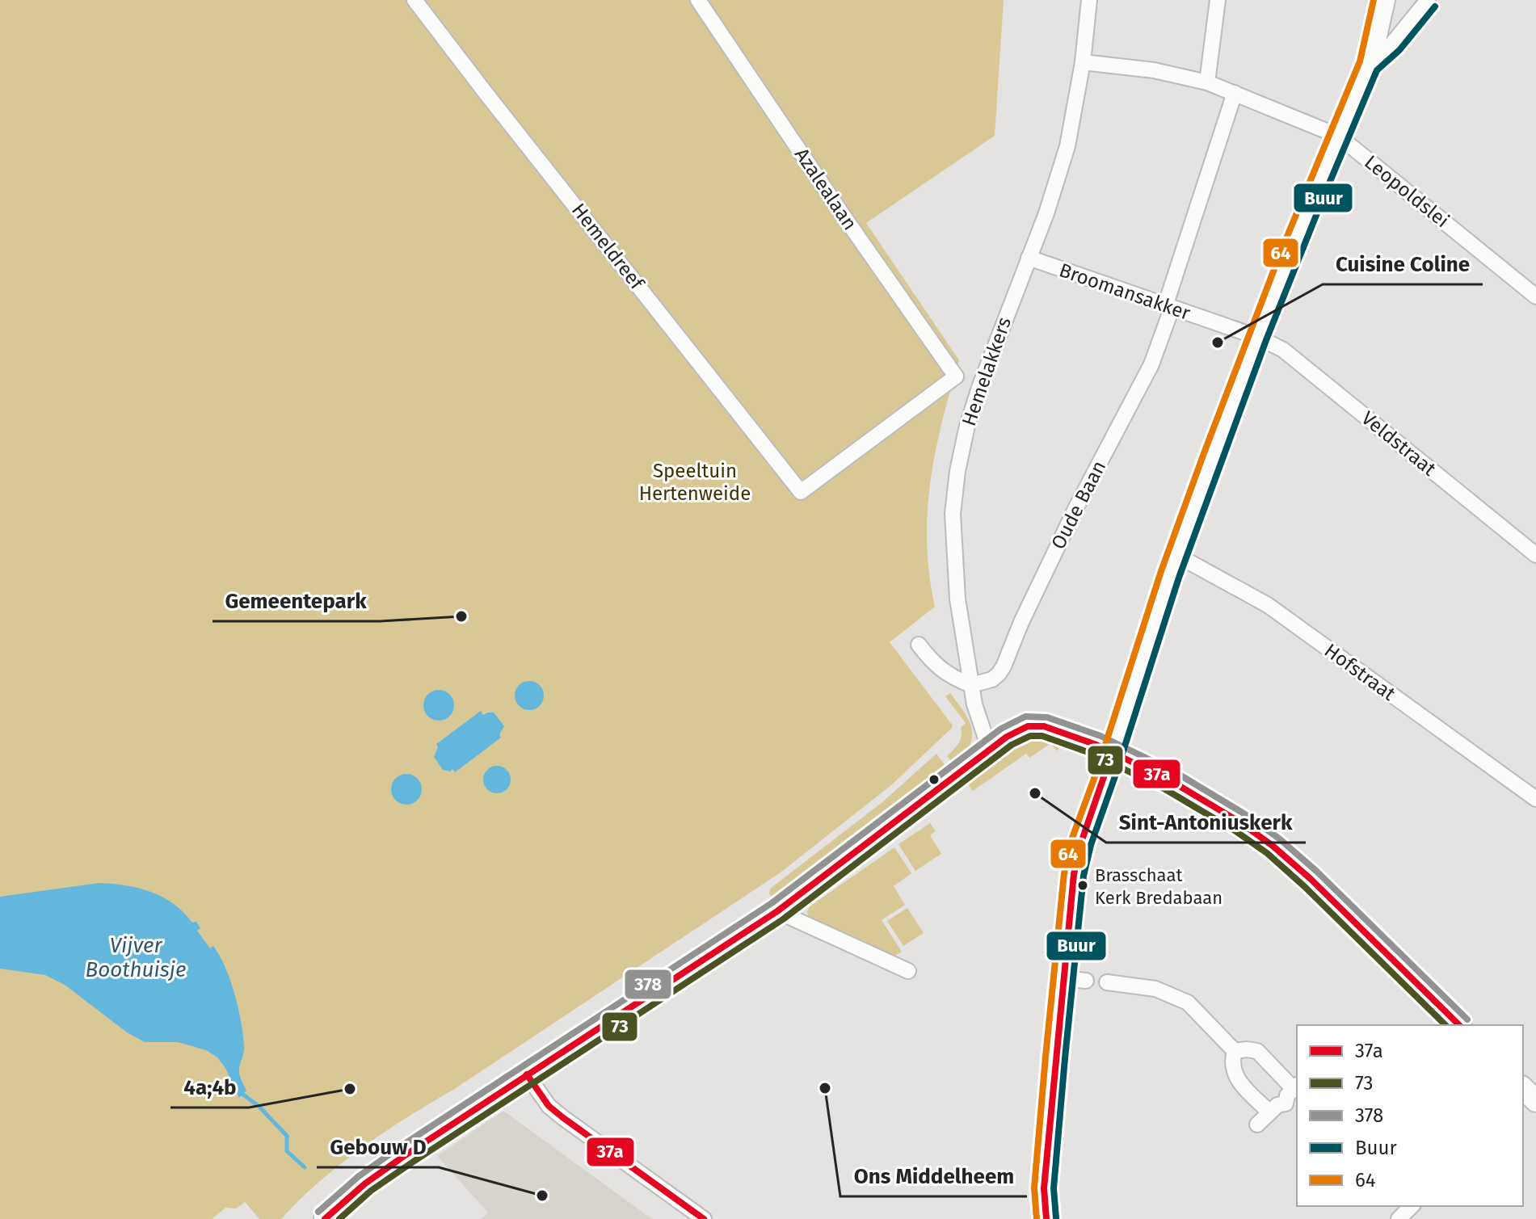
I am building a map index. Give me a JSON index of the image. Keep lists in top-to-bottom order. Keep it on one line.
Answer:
{"streets":{"street":["Azalealaan","Leopoldslei","Hemeldreef","Broomansakker","Hemelakkers","Veldstraat","Oude Baan","Hofstraat"]},"crossings":[["Azalealaan","Hemeldreef"],["Broomansakker","Hemelakkers"],["Broomansakker","Veldstraat"],["Broomansakker","Oude Baan"],["Hemelakkers","Oude Baan"]],"water":["Vijver Boothuisje"],"parks":["Speeltuin Hertenweide"],"places":["Cuisine Coline","Gemeentepark","Sint-Antoniuskerk","Brasschaat Kerk Bredabaan","Ons Middelheem","4a;4b","Gebouw D"],"lines":["transit line 64","transit line Buur","transit line 378","transit line 37a","transit line 73"],"legend":["37a","73","378","Buur","64"]}
